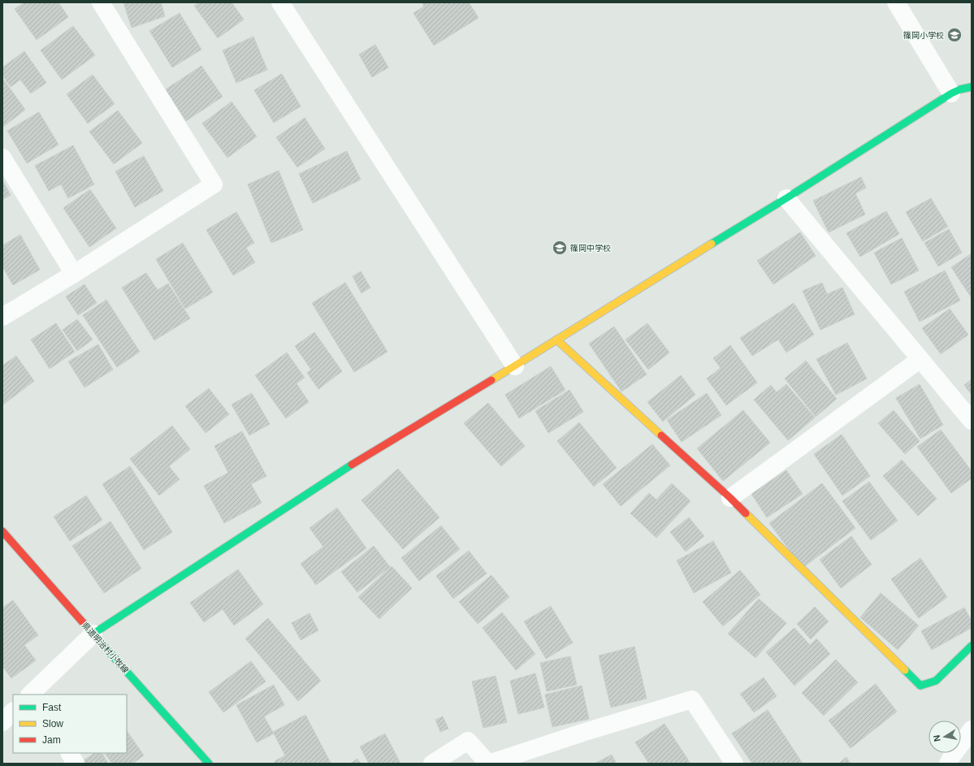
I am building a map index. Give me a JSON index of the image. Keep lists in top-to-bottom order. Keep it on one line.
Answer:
{"streets":{"street":["県道明治村小牧線"]},"places":{"school or university":["篠岡小学校","篠岡中学校"]},"legend":["Fast","Slow","Jam"],"north":"left"}
